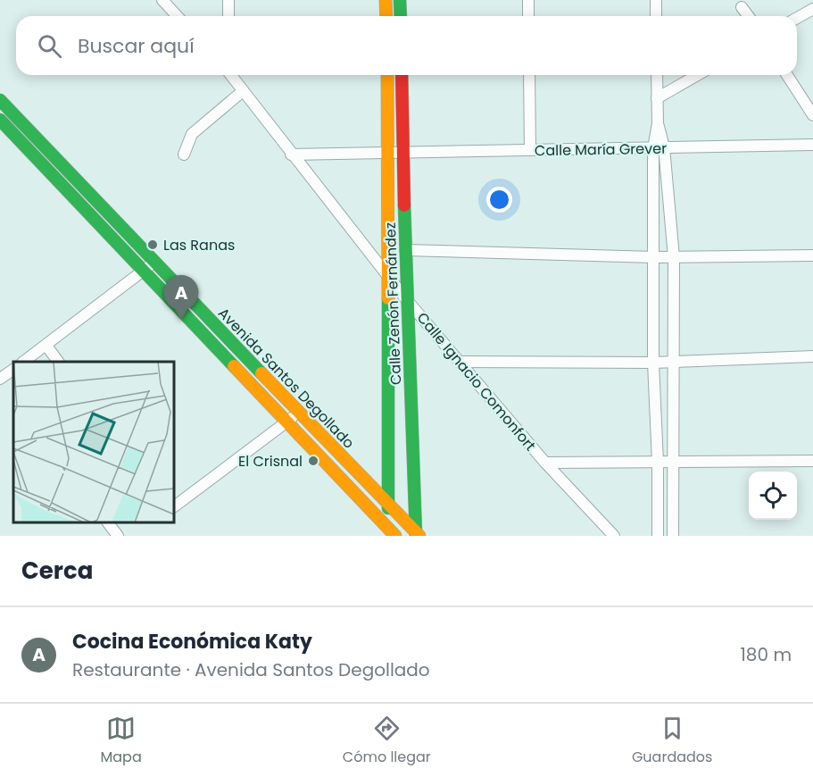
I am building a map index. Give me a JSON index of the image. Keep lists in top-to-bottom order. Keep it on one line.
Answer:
{"streets":{"main road":["Calle Zenón Fernández","Avenida Santos Degollado"],"street":["Calle María Grever","Calle Ignacio Comonfort"]},"crossings":[["Calle María Grever","Calle Zenón Fernández"],["Calle María Grever","Calle Ignacio Comonfort"],["Calle Zenón Fernández","Avenida Santos Degollado"],["Calle Zenón Fernández","Calle Ignacio Comonfort"]],"places":["Las Ranas","El Crisnal"],"page":{"search":"Buscar aquí","pins":"A","heading":"Cerca","list":[{"mark":"A","name":"Cocina Económica Katy","note":"Restaurante · Avenida Santos Degollado","value":"180 m"}],"nav":["Mapa","Cómo llegar","Guardados"]}}
